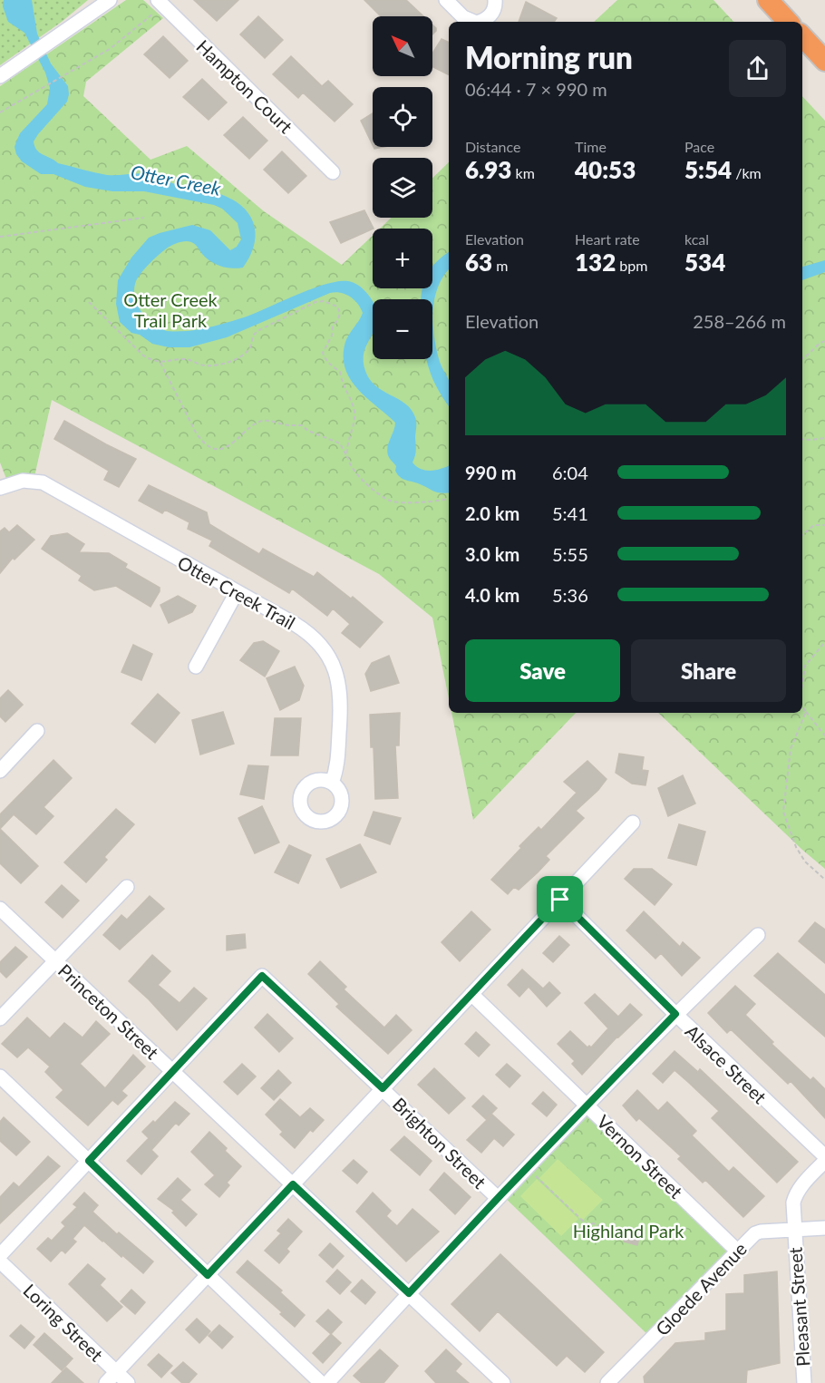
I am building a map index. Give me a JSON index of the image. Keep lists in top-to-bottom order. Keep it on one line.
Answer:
{"streets":{"street":["Hampton Court","Otter Creek Trail","Princeton Street","Alsace Street","Brighton Street","Vernon Street","Gloede Avenue","Pleasant Street","Loring Street"]},"crossings":[["Princeton Street","Brighton Street"],["Vernon Street","Gloede Avenue"],["Gloede Avenue","Pleasant Street"]],"water":["Otter Creek"],"parks":["Otter Creek Trail Park","Highland Park"],"north":"top left","page":{"map_buttons":["+","−"],"heading":["Morning run","06:44 · 7 × 990 m"],"stats":[["Distance","6.93 km"],["Time","40:53"],["Pace","5:54 /km"],["Elevation","63 m"],["Heart rate","132 bpm"],["kcal","534"]],"chart":["Elevation","258–266 m"],"list":[{"name":"990 m","note":"6:04"},{"name":"2.0 km","note":"5:41"},{"name":"3.0 km","note":"5:55"},{"name":"4.0 km","note":"5:36"}],"buttons":["Save","Share"]}}
